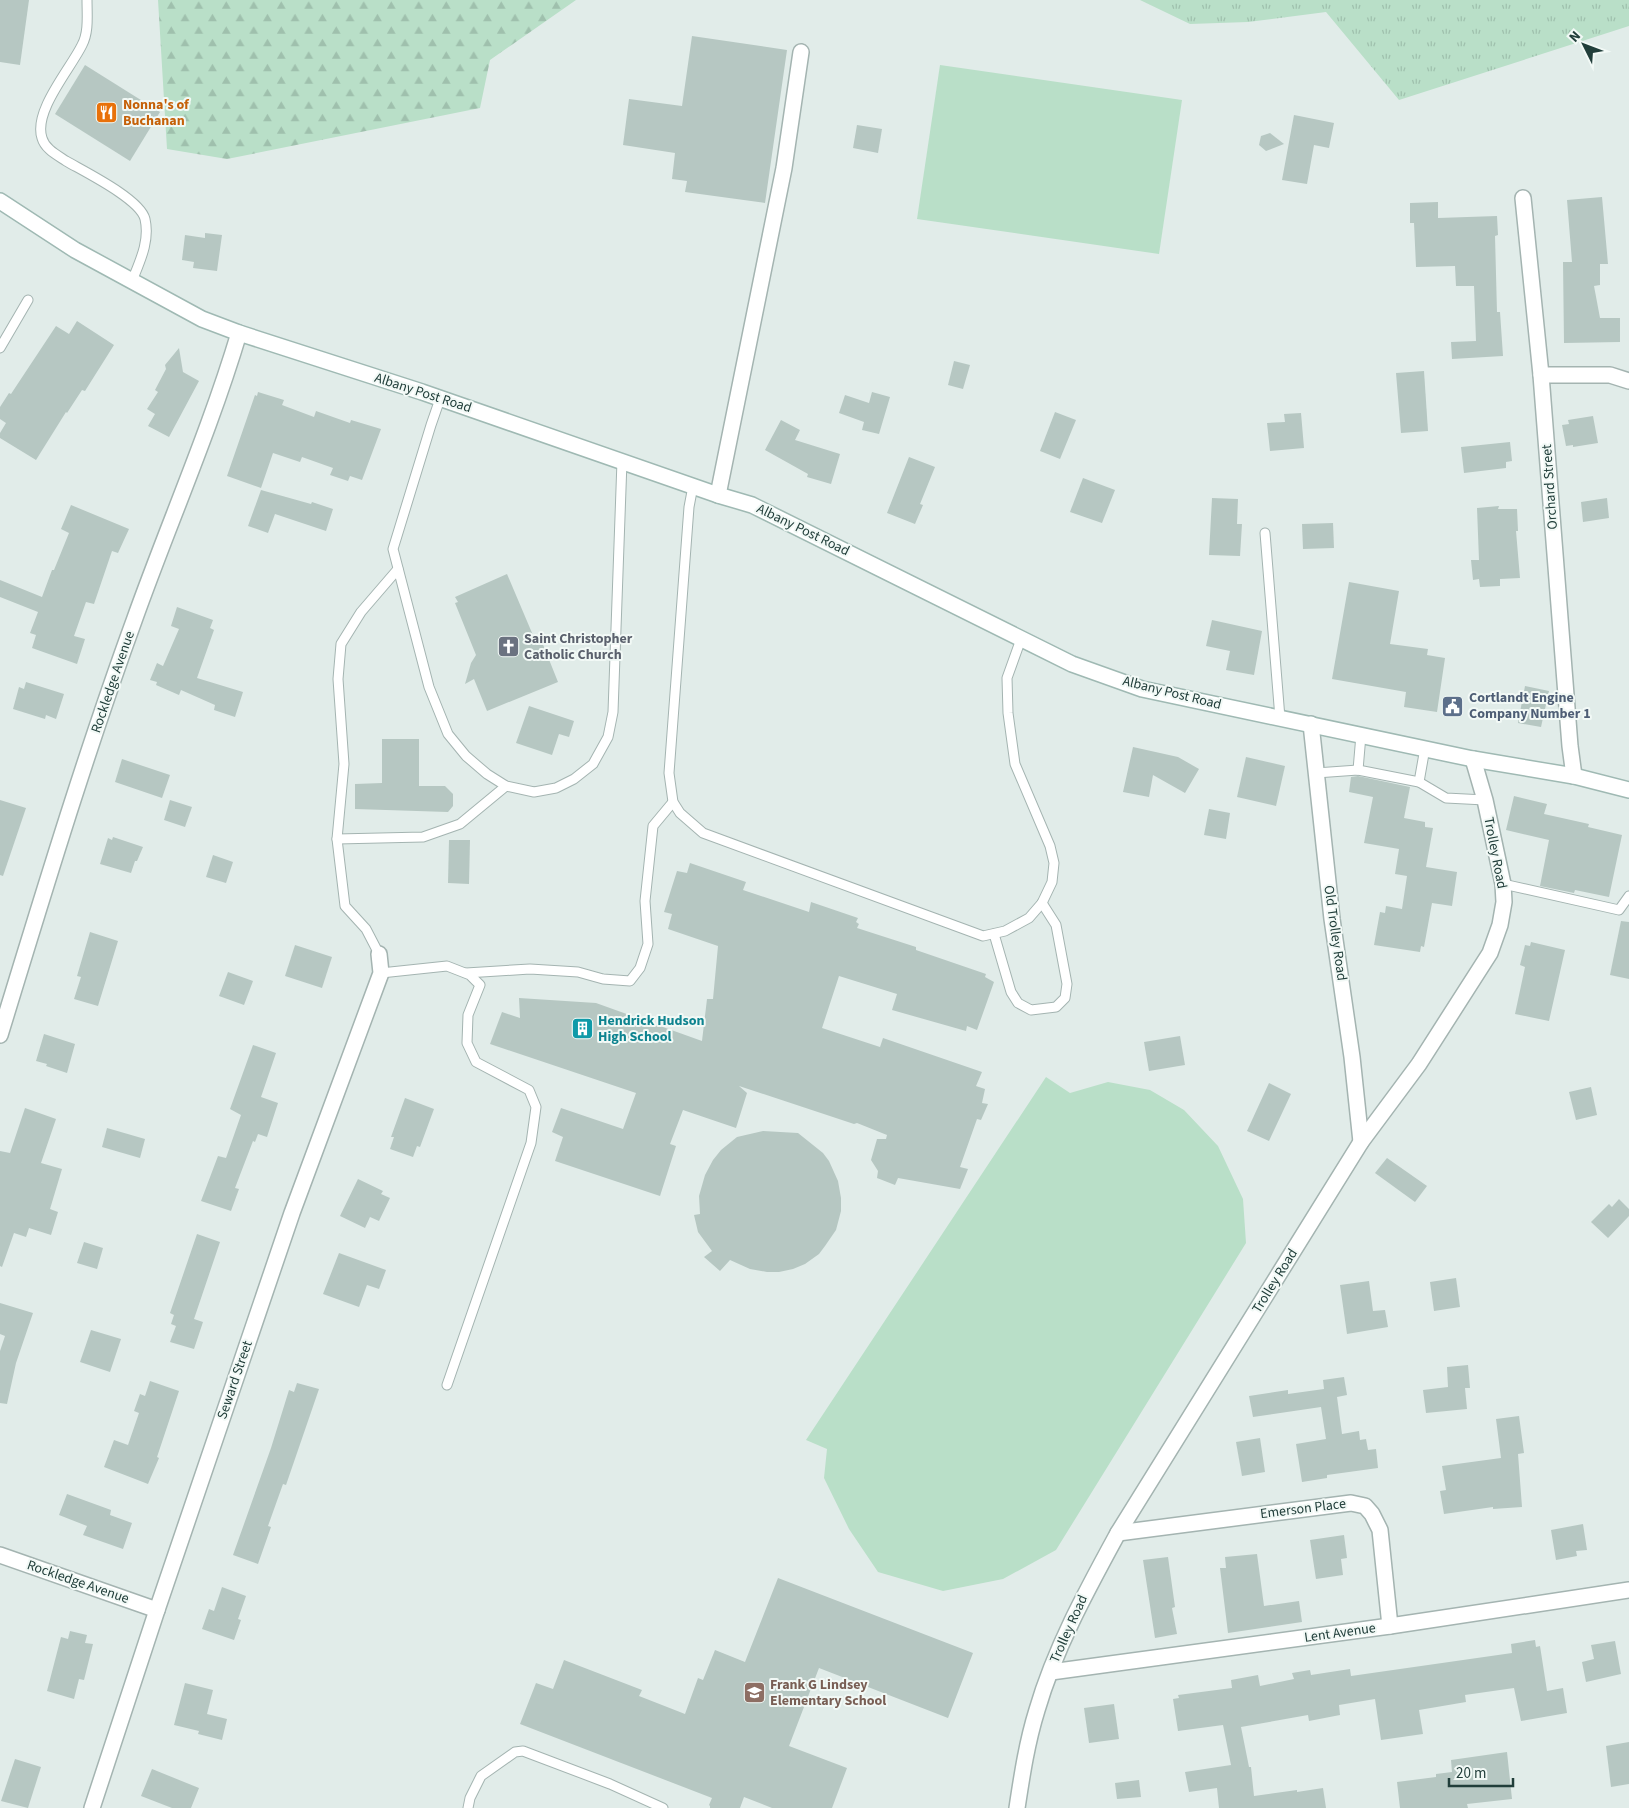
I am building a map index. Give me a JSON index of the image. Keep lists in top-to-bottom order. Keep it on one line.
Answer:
{"streets":{"street":["Albany Post Road","Orchard Street","Rockledge Avenue","Trolley Road","Old Trolley Road","Seward Street","Emerson Place","Lent Avenue"]},"crossings":[["Albany Post Road","Orchard Street"],["Albany Post Road","Rockledge Avenue"],["Albany Post Road","Trolley Road"],["Albany Post Road","Old Trolley Road"],["Rockledge Avenue","Seward Street"],["Trolley Road","Old Trolley Road"],["Trolley Road","Emerson Place"],["Trolley Road","Lent Avenue"],["Emerson Place","Lent Avenue"]],"places":{"restaurant":["Nonna's of Buchanan"],"church":["Saint Christopher Catholic Church"],"public building":["Cortlandt Engine Company Number 1"],"building":["Hendrick Hudson High School"],"school or university":["Frank G Lindsey Elementary School"]},"scale_bar":"20 m","north":"top left"}
